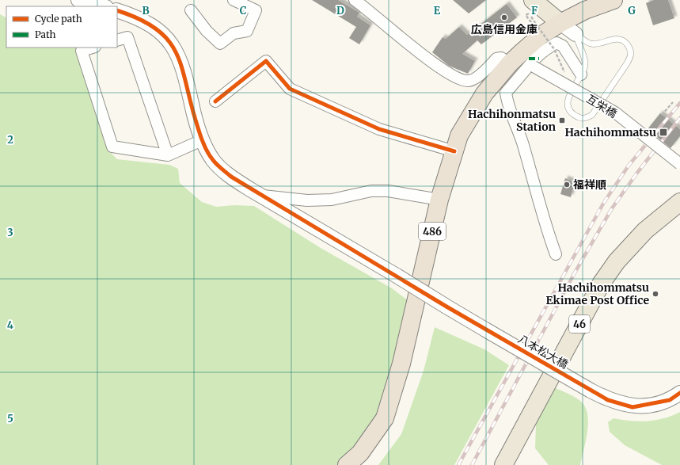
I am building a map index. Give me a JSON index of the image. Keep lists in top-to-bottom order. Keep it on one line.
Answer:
{"streets":{"highway":["486"],"main road":["46"],"street":["互栄橋","八本松大橋"]},"places":{"other":["広島信用金庫","福祥順","Hachihommatsu Ekimae Post Office"],"transit":["Hachihonmatsu Station","Hachihommatsu"]},"legend":["Cycle path","Path"],"grid":{"columns":["B","C","D","E","F","G"],"rows":["2","3","4","5"]}}
